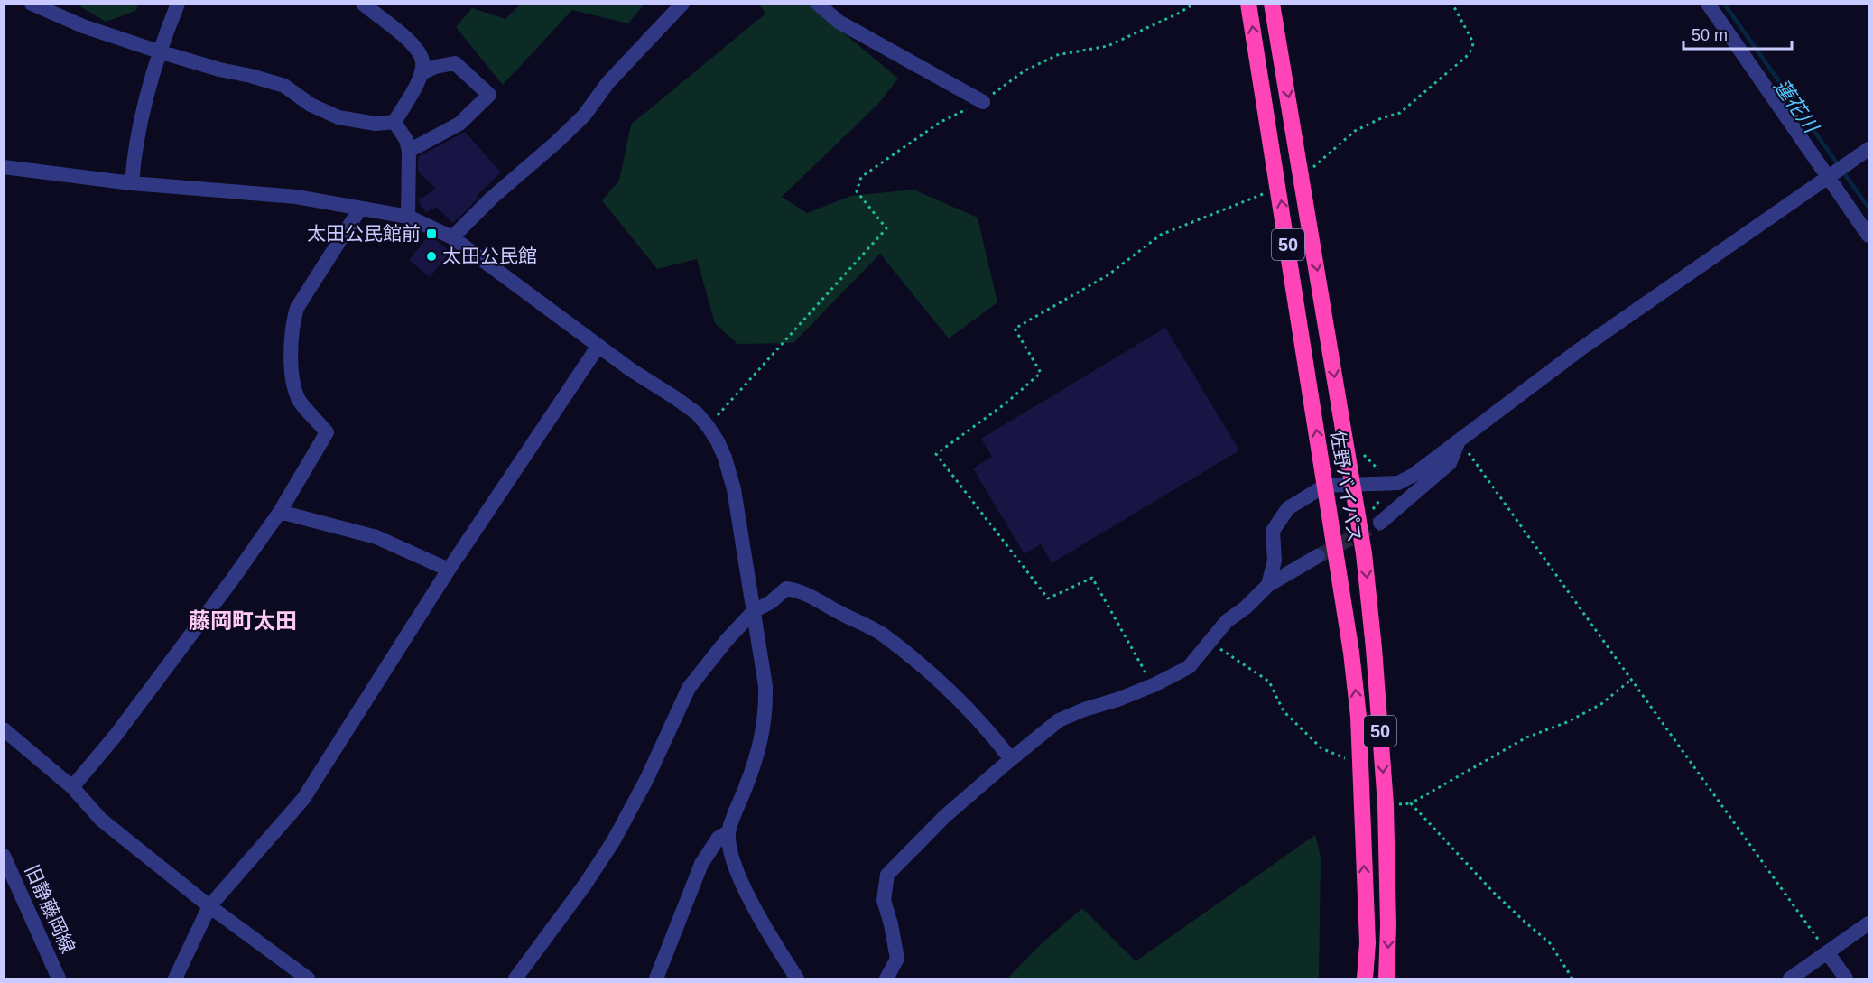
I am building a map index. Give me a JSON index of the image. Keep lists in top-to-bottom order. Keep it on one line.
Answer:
{"streets":{"highway":["50","佐野バイパス"],"street":["旧静藤岡線"]},"districts":["藤岡町太田"],"water":["蓮花川"],"places":{"transit":["太田公民館前"],"other":["太田公民館"]},"scale_bar":"50 m"}
